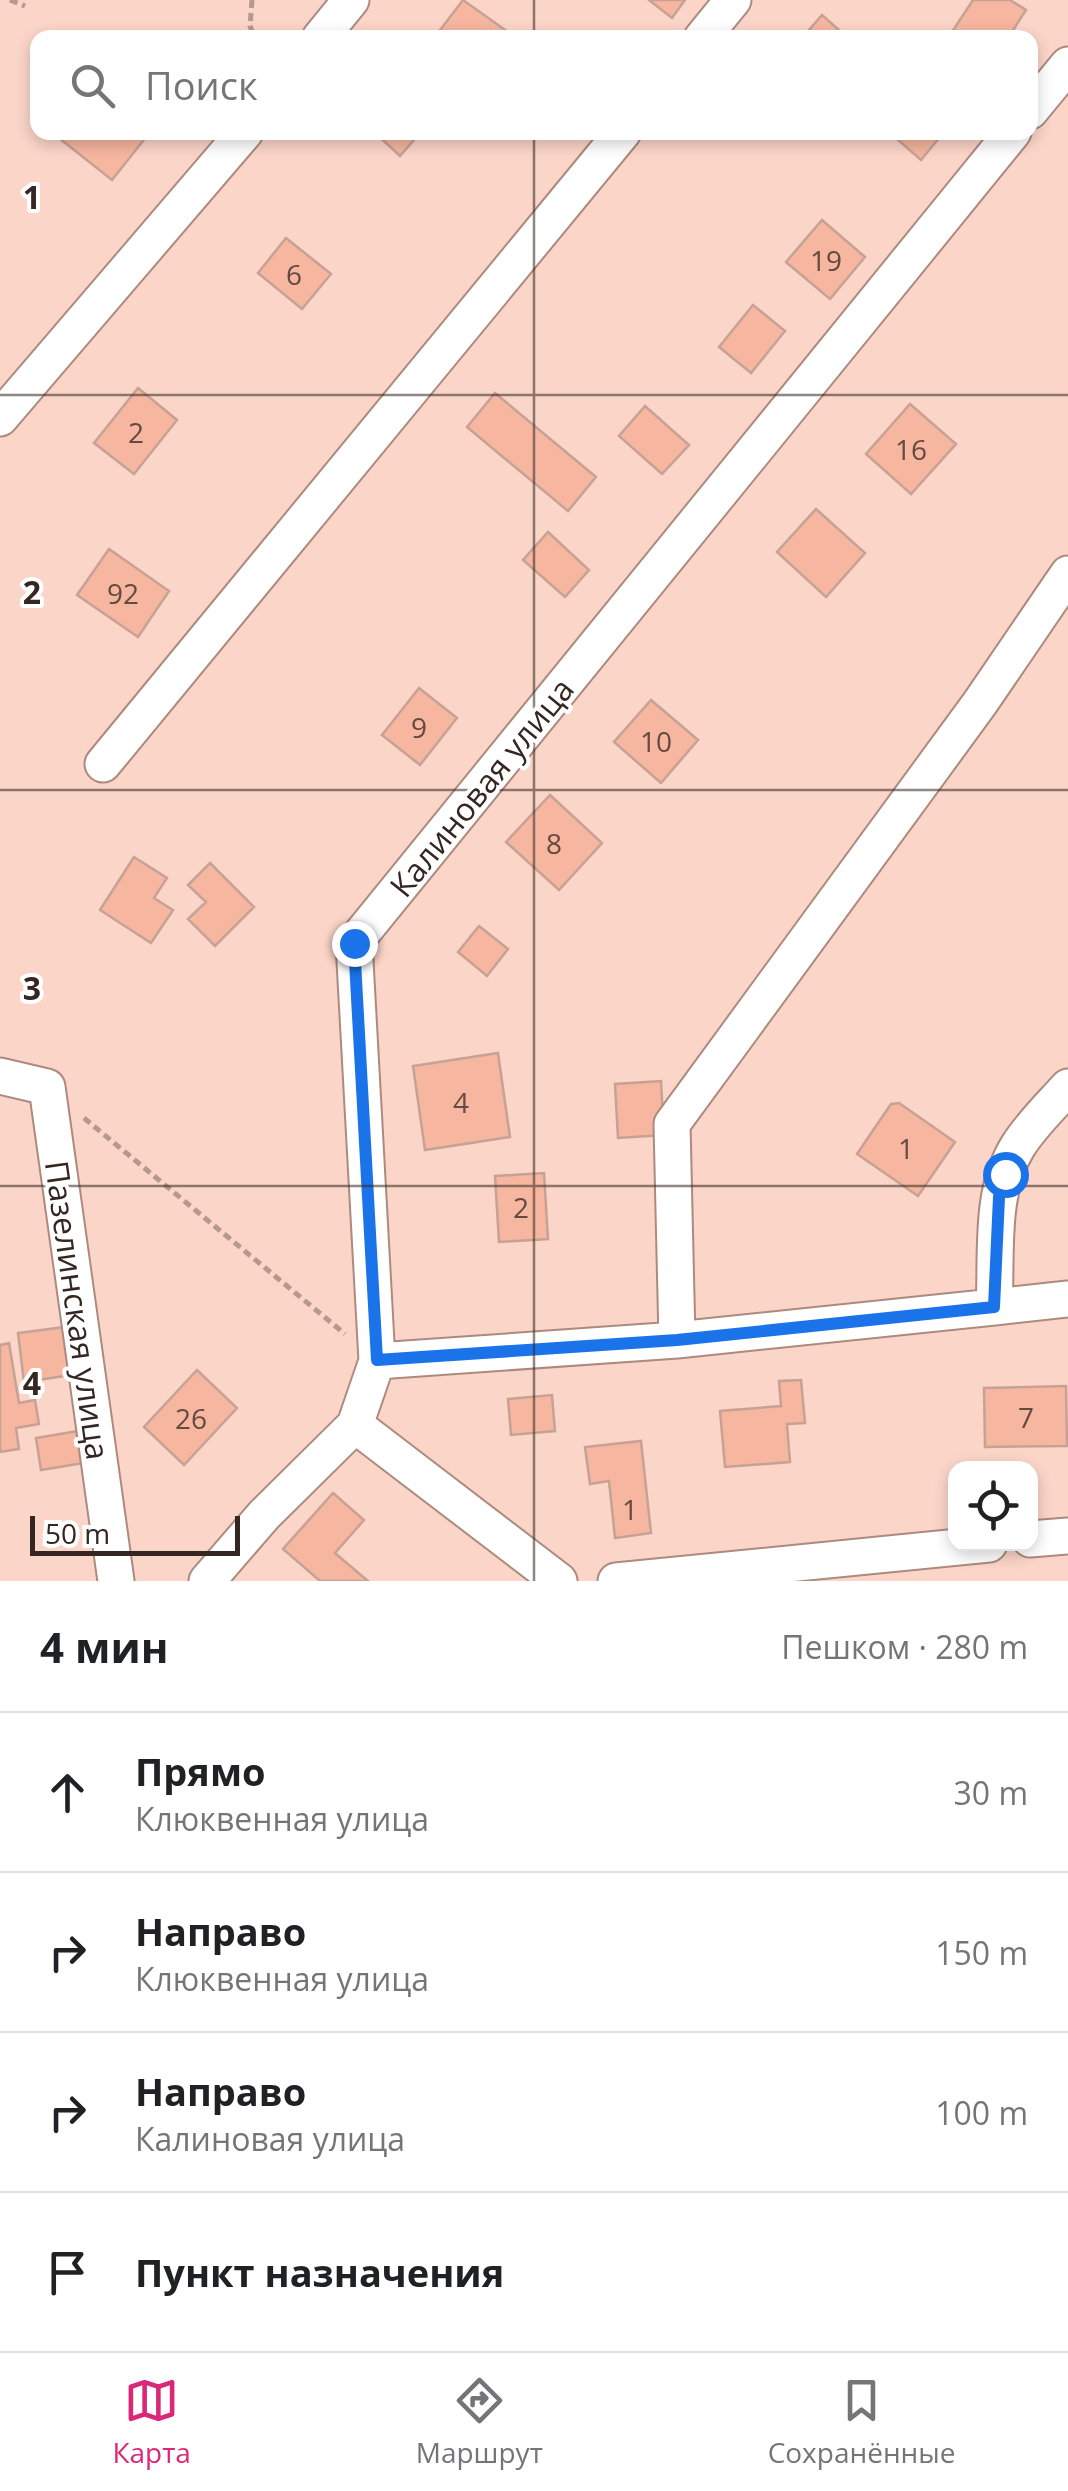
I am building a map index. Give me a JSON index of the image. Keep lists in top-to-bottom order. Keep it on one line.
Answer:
{"streets":{"street":["Калиновая улица","Пазелинская улица"]},"house_numbers":["19","6","2","16","92","9","10","8","4","1","2","7","26","1"],"scale_bar":"50 m","page":{"search":"Поиск","scale":"50 m","heading":["4 мин","Пешком · 280 m"],"list":[["Прямо","Клюквенная улица","30 m"],["Направо","Клюквенная улица","150 m"],["Направо","Калиновая улица","100 m"],"Пункт назначения"],"nav":["Карта","Маршрут","Сохранённые"]},"grid":{"rows":["1","2","3","4"]}}
